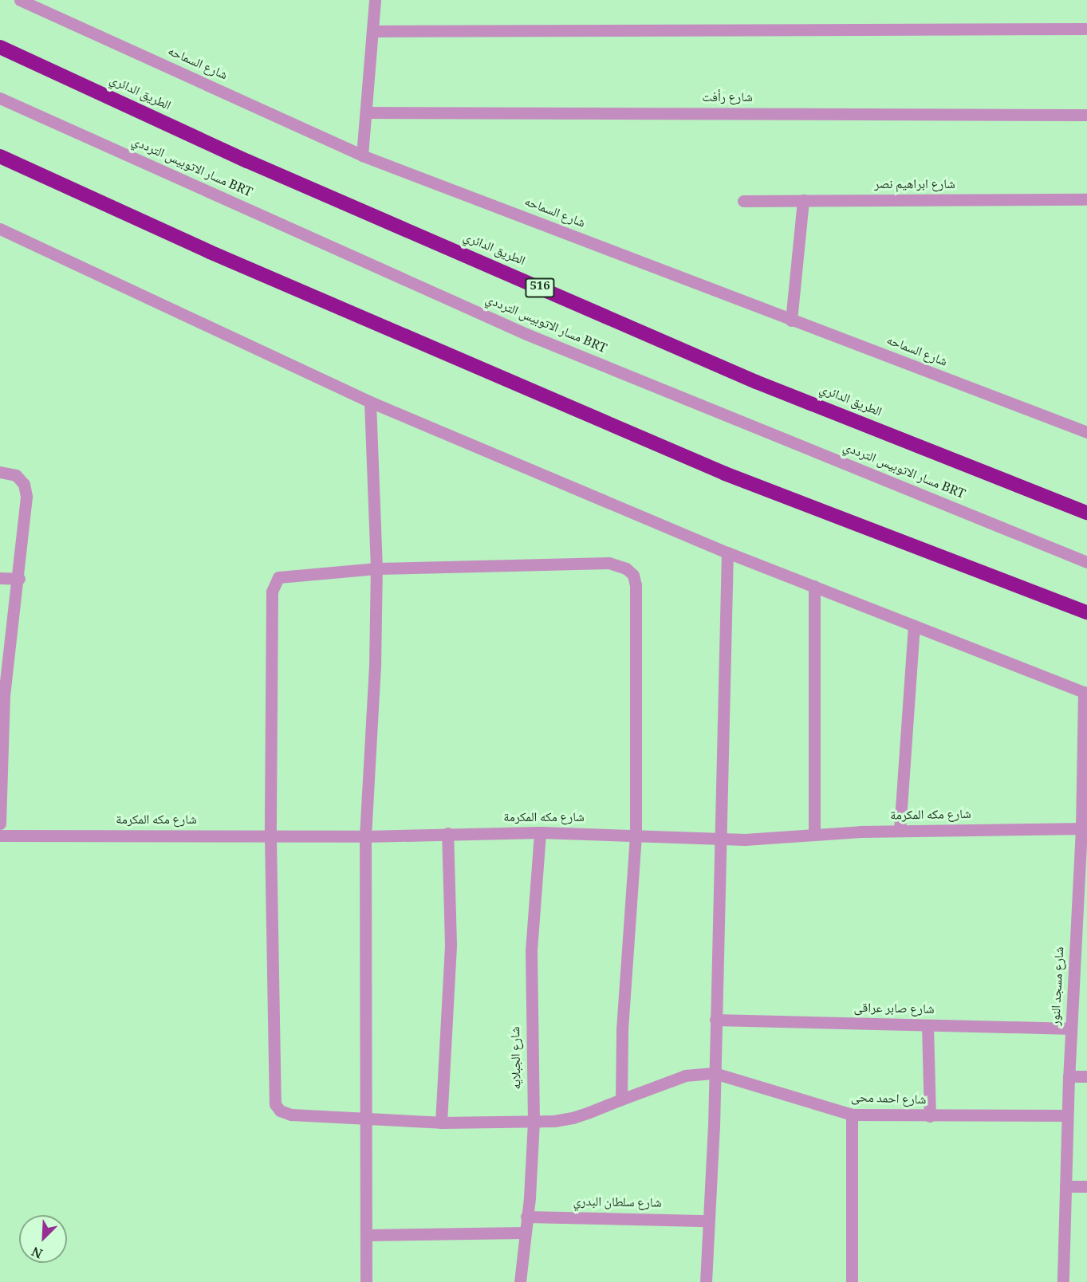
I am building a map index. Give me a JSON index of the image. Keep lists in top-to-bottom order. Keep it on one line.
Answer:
{"streets":{"highway":["الطريق الدائري","516"],"street":["شارع السماحه","شارع رأفت","مسار الاتوبيس الترددي BRT","شارع ابراهيم نصر","شارع مكه المكرمة","شارع مسجد النور","شارع صابر عراقى","شارع الجبلايه","شارع احمد محى","شارع سلطان البدري"]},"crossings":[["شارع مكه المكرمة","شارع مسجد النور"],["شارع مكه المكرمة","شارع الجبلايه"],["شارع مسجد النور","شارع صابر عراقى"],["شارع مسجد النور","شارع احمد محى"],["شارع الجبلايه","شارع سلطان البدري"]],"north":"bottom left"}
